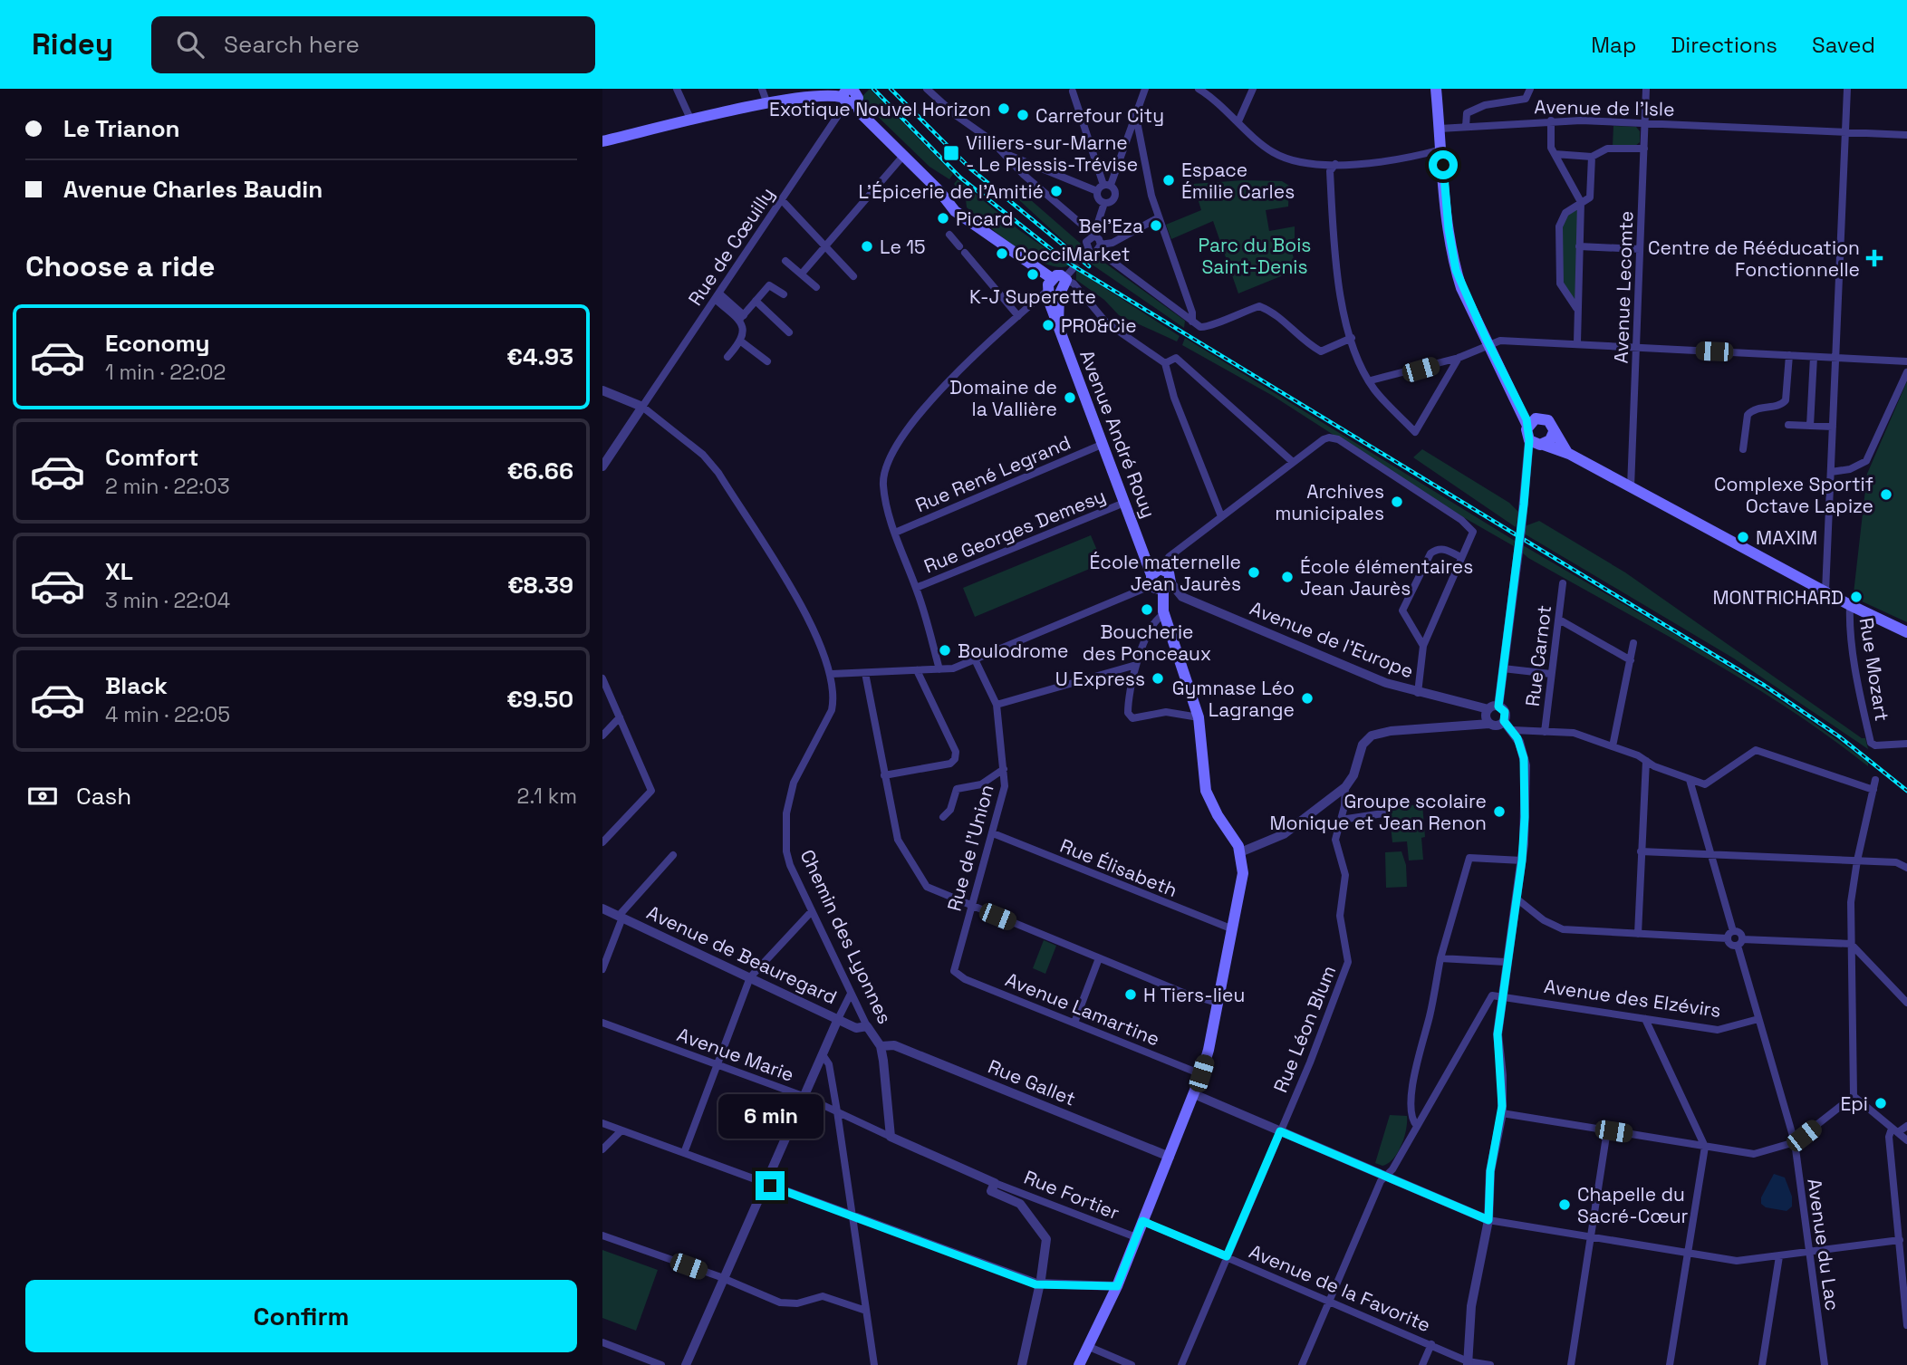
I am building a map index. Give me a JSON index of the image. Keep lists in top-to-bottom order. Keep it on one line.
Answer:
{"streets":{"main road":["Avenue André Rouy"],"street":["Avenue de l'Isle","Rue de Cœuilly","Avenue Lecomte","Rue René Legrand","Rue Georges Demesy","Avenue de l'Europe","Rue Carnot","Rue Mozart","Rue de l'Union","Rue Élisabeth","Chemin des Lyonnes","Avenue de Beauregard","Avenue des Elzévirs","Avenue Lamartine","Rue Léon Blum","Avenue Marie","Rue Gallet","Rue Fortier","Avenue du Lac","Avenue de la Favorite"]},"crossings":[["Avenue de l'Isle","Avenue Lecomte"],["Rue de Cœuilly","Chemin des Lyonnes"],["Avenue André Rouy","Rue René Legrand"],["Avenue André Rouy","Rue Georges Demesy"],["Avenue André Rouy","Avenue de l'Europe"],["Avenue André Rouy","Rue Élisabeth"],["Avenue André Rouy","Avenue Lamartine"],["Avenue André Rouy","Rue Gallet"],["Avenue André Rouy","Rue Fortier"],["Avenue André Rouy","Avenue de la Favorite"],["Rue de l'Union","Rue Élisabeth"],["Rue de l'Union","Avenue Lamartine"],["Chemin des Lyonnes","Avenue de Beauregard"],["Chemin des Lyonnes","Avenue Marie"],["Chemin des Lyonnes","Rue Gallet"],["Avenue des Elzévirs","Avenue du Lac"],["Rue Léon Blum","Avenue de la Favorite"]],"parks":["Parc du Bois Saint-Denis"],"places":{"other":["Exotique Nouvel Horizon","Carrefour City","Espace Émilie Carles","L'Épicerie de l'Amitié","Picard","Bel'Eza","Le 15","CocciMarket","K-J Superette","PRO&Cie","Domaine de la Vallière","Complexe Sportif Octave Lapize","Archives municipales","MAXIM","École maternelle Jean Jaurès","École élémentaires Jean Jaurès","MONTRICHARD","Boucherie des Ponceaux","Boulodrome","U Express","Gymnase Léo Lagrange","Groupe scolaire Monique et Jean Renon","H Tiers-lieu","Epi","Chapelle du Sacré-Cœur"],"transit":["Villiers-sur-Marne - Le Plessis-Trévise"],"health":["Centre de Rééducation Fonctionnelle"]},"page":{"header":"Ridey","search":"Search here","nav":["Map","Directions","Saved"],"banner":["Le Trianon","Avenue Charles Baudin"],"heading":"Choose a ride","list":[{"name":"Economy","note":"1 min · 22:02","value":"€4.93"},{"name":"Comfort","note":"2 min · 22:03","value":"€6.66"},{"name":"XL","note":"3 min · 22:04","value":"€8.39"},{"name":"Black","note":"4 min · 22:05","value":"€9.50"}],"pay":["Cash","2.1 km"],"bubble":"6 min","buttons":"Confirm"}}
